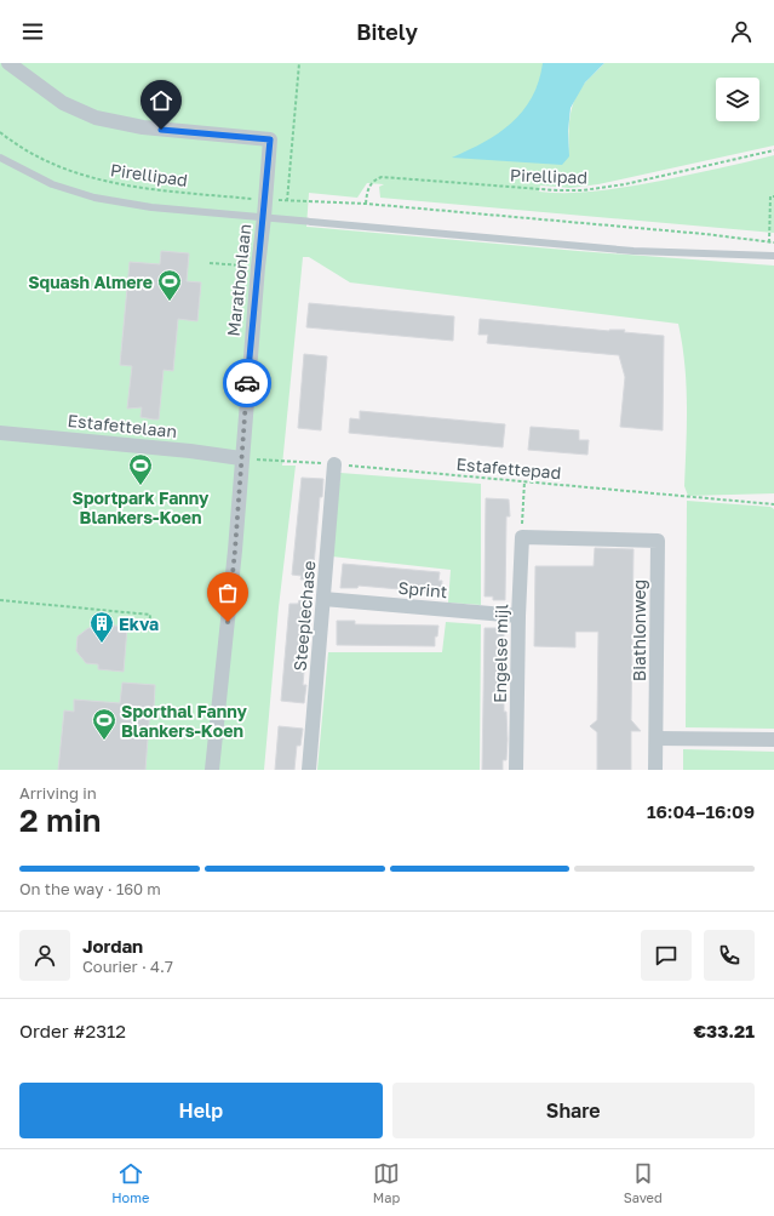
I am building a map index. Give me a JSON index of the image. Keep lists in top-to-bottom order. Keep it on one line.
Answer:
{"streets":{"street":["Marathonlaan","Estafettelaan","Sprint","Steeplechase","Biathlonweg","Engelse mijl"],"path":["Pirellipad","Estafettepad"]},"crossings":[["Pirellipad","Marathonlaan"],["Marathonlaan","Estafettelaan"],["Marathonlaan","Estafettepad"],["Estafettelaan","Estafettepad"],["Estafettepad","Steeplechase"],["Sprint","Steeplechase"],["Sprint","Engelse mijl"],["Biathlonweg","Engelse mijl"]],"places":{"sports":["Squash Almere","Sportpark Fanny Blankers-Koen","Sporthal Fanny Blankers-Koen"],"building":["Ekva"]},"page":{"header":"Bitely","heading":["2 min","Arriving in","16:04–16:09"],"panel":["Jordan","Courier · 4.7","Order #2312","€33.21"],"bar":"On the way · 160 m","buttons":["Help","Share"],"tabs":["Home","Map","Saved"]}}
